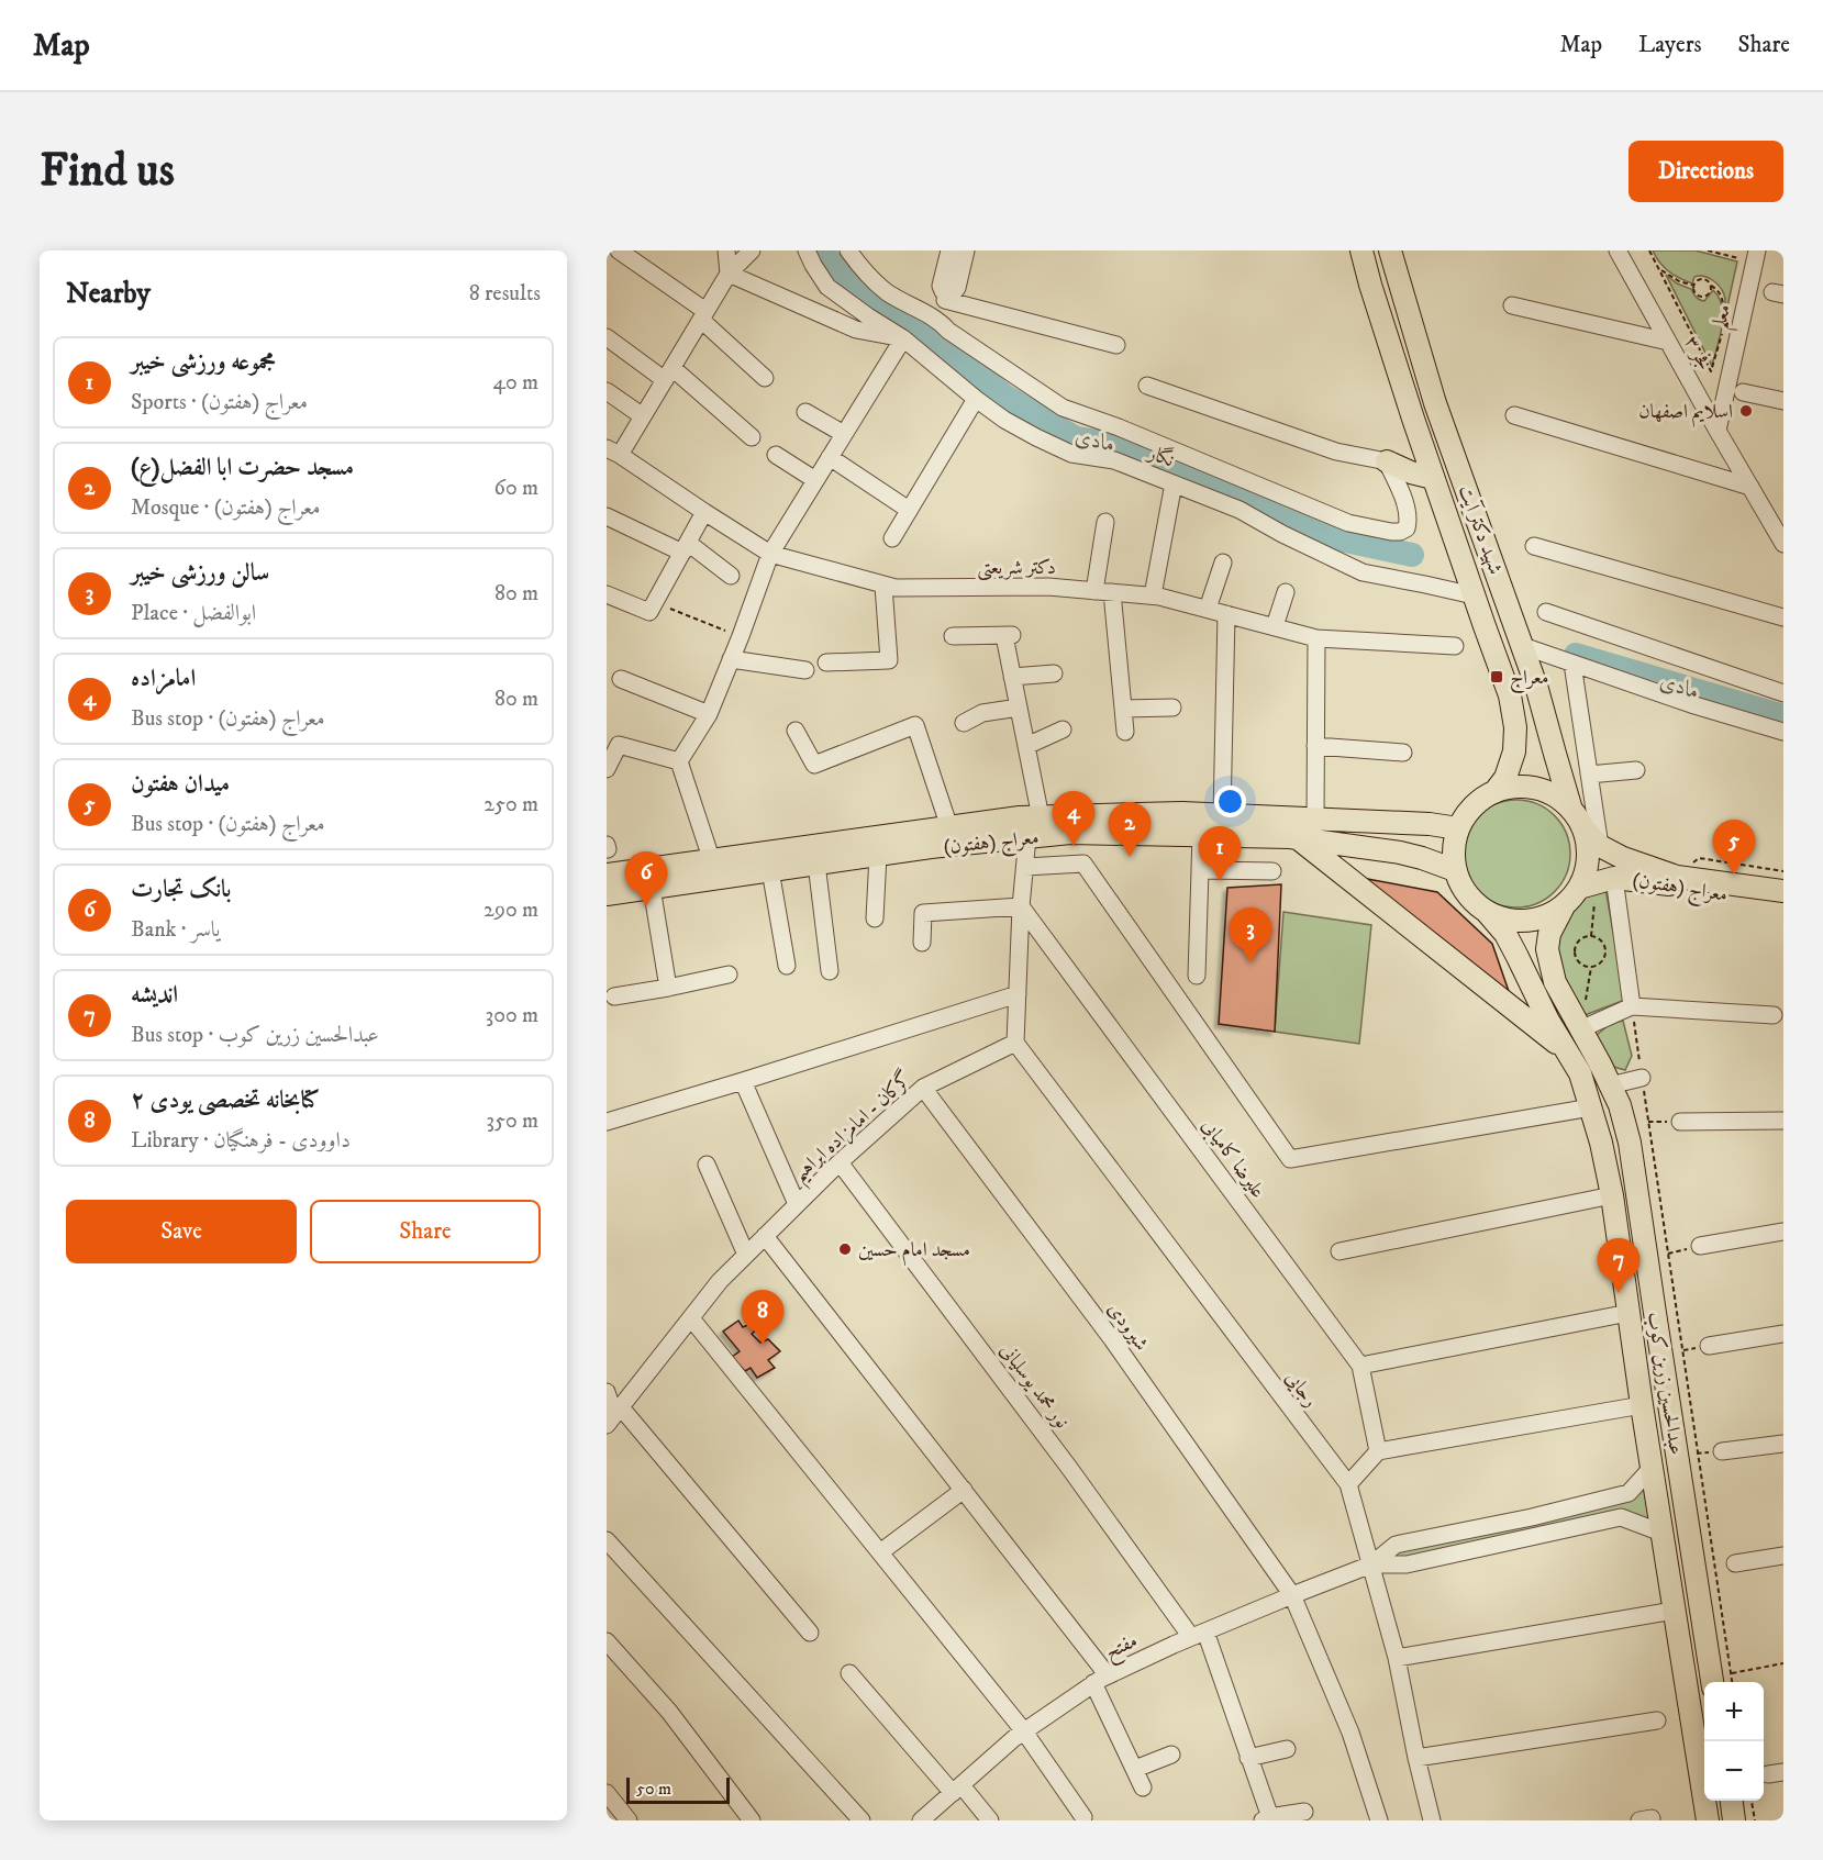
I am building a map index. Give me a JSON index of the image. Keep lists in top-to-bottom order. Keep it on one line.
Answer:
{"streets":{"main road":["شهید دکتر آیت","معراج (هفتون)","عبدالحسین زرین کوب"],"street":["معلم","فجر ۳","نگار","دکتر شریعتی","گرکان - امامزاده ابراهیم","علیرضا کامیابی","شیرودی","نور محمد یوسلیانی","رجایی","مفتح"]},"crossings":[["معلم","فجر ۳"],["نگار","شهید دکتر آیت"],["شهید دکتر آیت","معراج (هفتون)"],["شهید دکتر آیت","عبدالحسین زرین کوب"],["معراج (هفتون)","عبدالحسین زرین کوب"],["گرکان - امامزاده ابراهیم","شیرودی"],["گرکان - امامزاده ابراهیم","نور محمد یوسلیانی"],["گرکان - امامزاده ابراهیم","رجایی"],["شیرودی","مفتح"],["عبدالحسین زرین کوب","مفتح"],["نور محمد یوسلیانی","مفتح"],["رجایی","مفتح"]],"water":["مادی"],"places":{"other":["اسلایم اصفهان","مسجد امام حسین"],"transit":["معراج"]},"scale_bar":"50 m","page":{"header":"Map","nav":["Map","Layers","Share"],"buttons":["Directions",["Save","Share"]],"title":"Find us","heading":["Nearby","8 results"],"list":[{"mark":"1","name":"مجموعه ورزشی خیبر","note":"Sports · معراج (هفتون)","value":"40 m"},{"mark":"2","name":"مسجد حضرت ابا الفضل(ع)","note":"Mosque · معراج (هفتون)","value":"60 m"},{"mark":"3","name":"سالن ورزشی خیبر","note":"Place · ابوالفضل","value":"80 m"},{"mark":"4","name":"امامزاده","note":"Bus stop · معراج (هفتون)","value":"80 m"},{"mark":"5","name":"میدان هفتون","note":"Bus stop · معراج (هفتون)","value":"250 m"},{"mark":"6","name":"بانک تجارت","note":"Bank · یاسر","value":"290 m"},{"mark":"7","name":"اندیشه","note":"Bus stop · عبدالحسین زرین کوب","value":"300 m"},{"mark":"8","name":"کتابخانه تخصصی یودی ۲","note":"Library · داوودی - فرهنگیان","value":"350 m"}],"pins":["4","2","5","1","6","3","7","8"],"map_buttons":["+","−"],"scale":"50 m"}}
